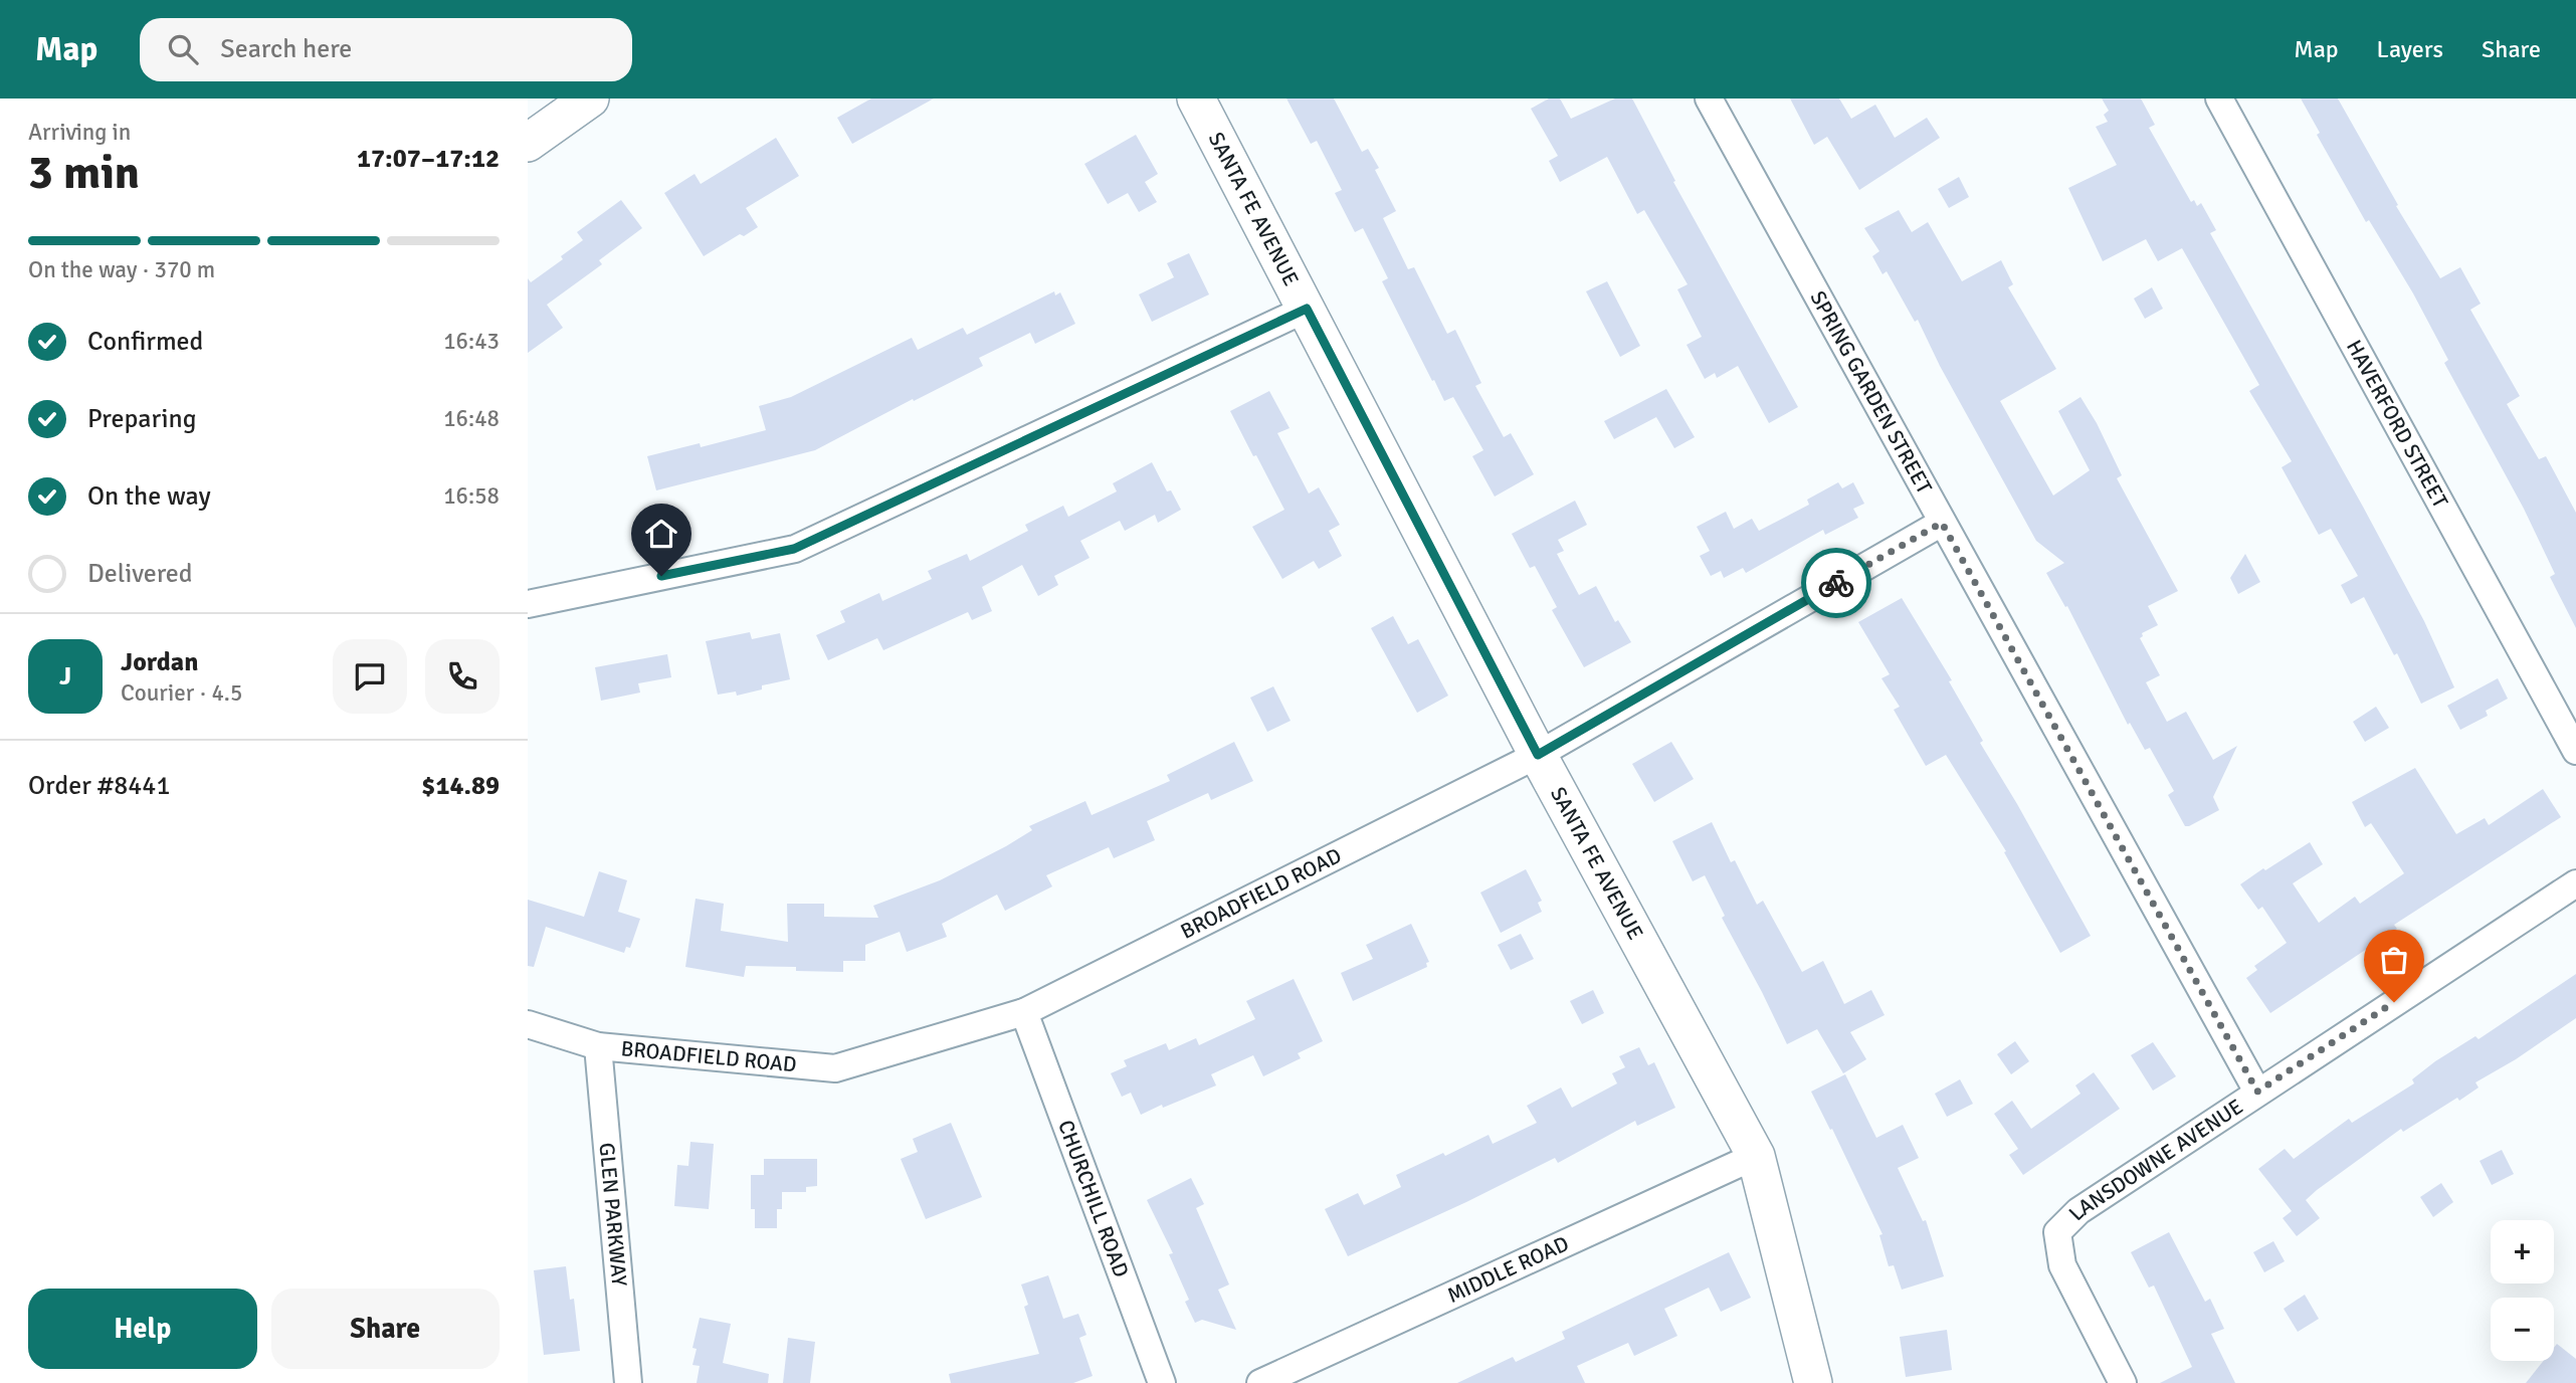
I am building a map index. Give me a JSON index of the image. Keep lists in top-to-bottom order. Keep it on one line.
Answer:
{"streets":{"main road":["SANTA FE AVENUE"],"street":["SPRING GARDEN STREET","HAVERFORD STREET","BROADFIELD ROAD","LANSDOWNE AVENUE","CHURCHILL ROAD","GLEN PARKWAY","MIDDLE ROAD"]},"crossings":[["SANTA FE AVENUE","BROADFIELD ROAD"],["SANTA FE AVENUE","MIDDLE ROAD"],["SPRING GARDEN STREET","BROADFIELD ROAD"],["SPRING GARDEN STREET","LANSDOWNE AVENUE"],["BROADFIELD ROAD","CHURCHILL ROAD"],["BROADFIELD ROAD","GLEN PARKWAY"]],"page":{"header":"Map","search":"Search here","nav":["Map","Layers","Share"],"heading":["3 min","Arriving in","17:07–17:12"],"panel":["Jordan","Courier · 4.5","Order #8441","$14.89"],"bar":"On the way · 370 m","list":[["Confirmed","16:43"],["Preparing","16:48"],["On the way","16:58"],"Delivered"],"round":"J","map_buttons":["+","−"],"buttons":["Help","Share"]}}
